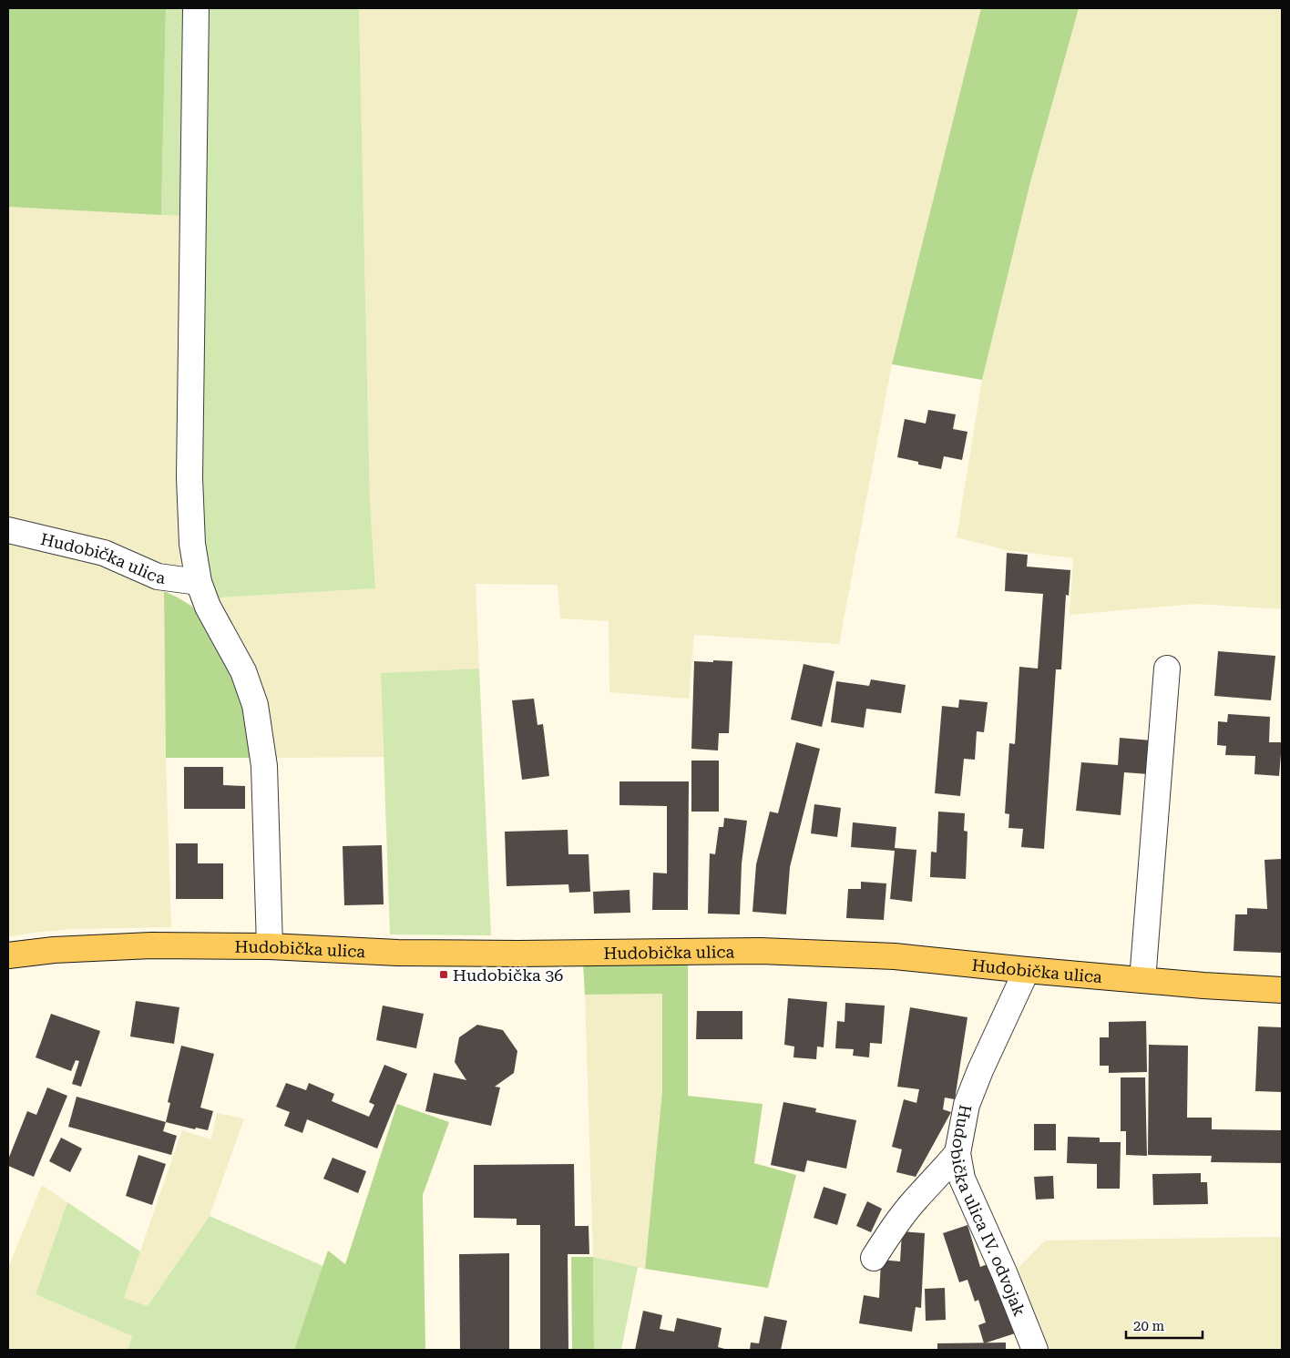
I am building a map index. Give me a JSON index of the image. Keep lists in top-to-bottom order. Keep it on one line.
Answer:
{"streets":{"main road":["Hudobička ulica"],"street":["Hudobička ulica IV. odvojak"]},"crossings":[["Hudobička ulica","Hudobička ulica IV. odvojak"]],"places":{"transit":["Hudobička 36"]},"scale_bar":"20 m"}
